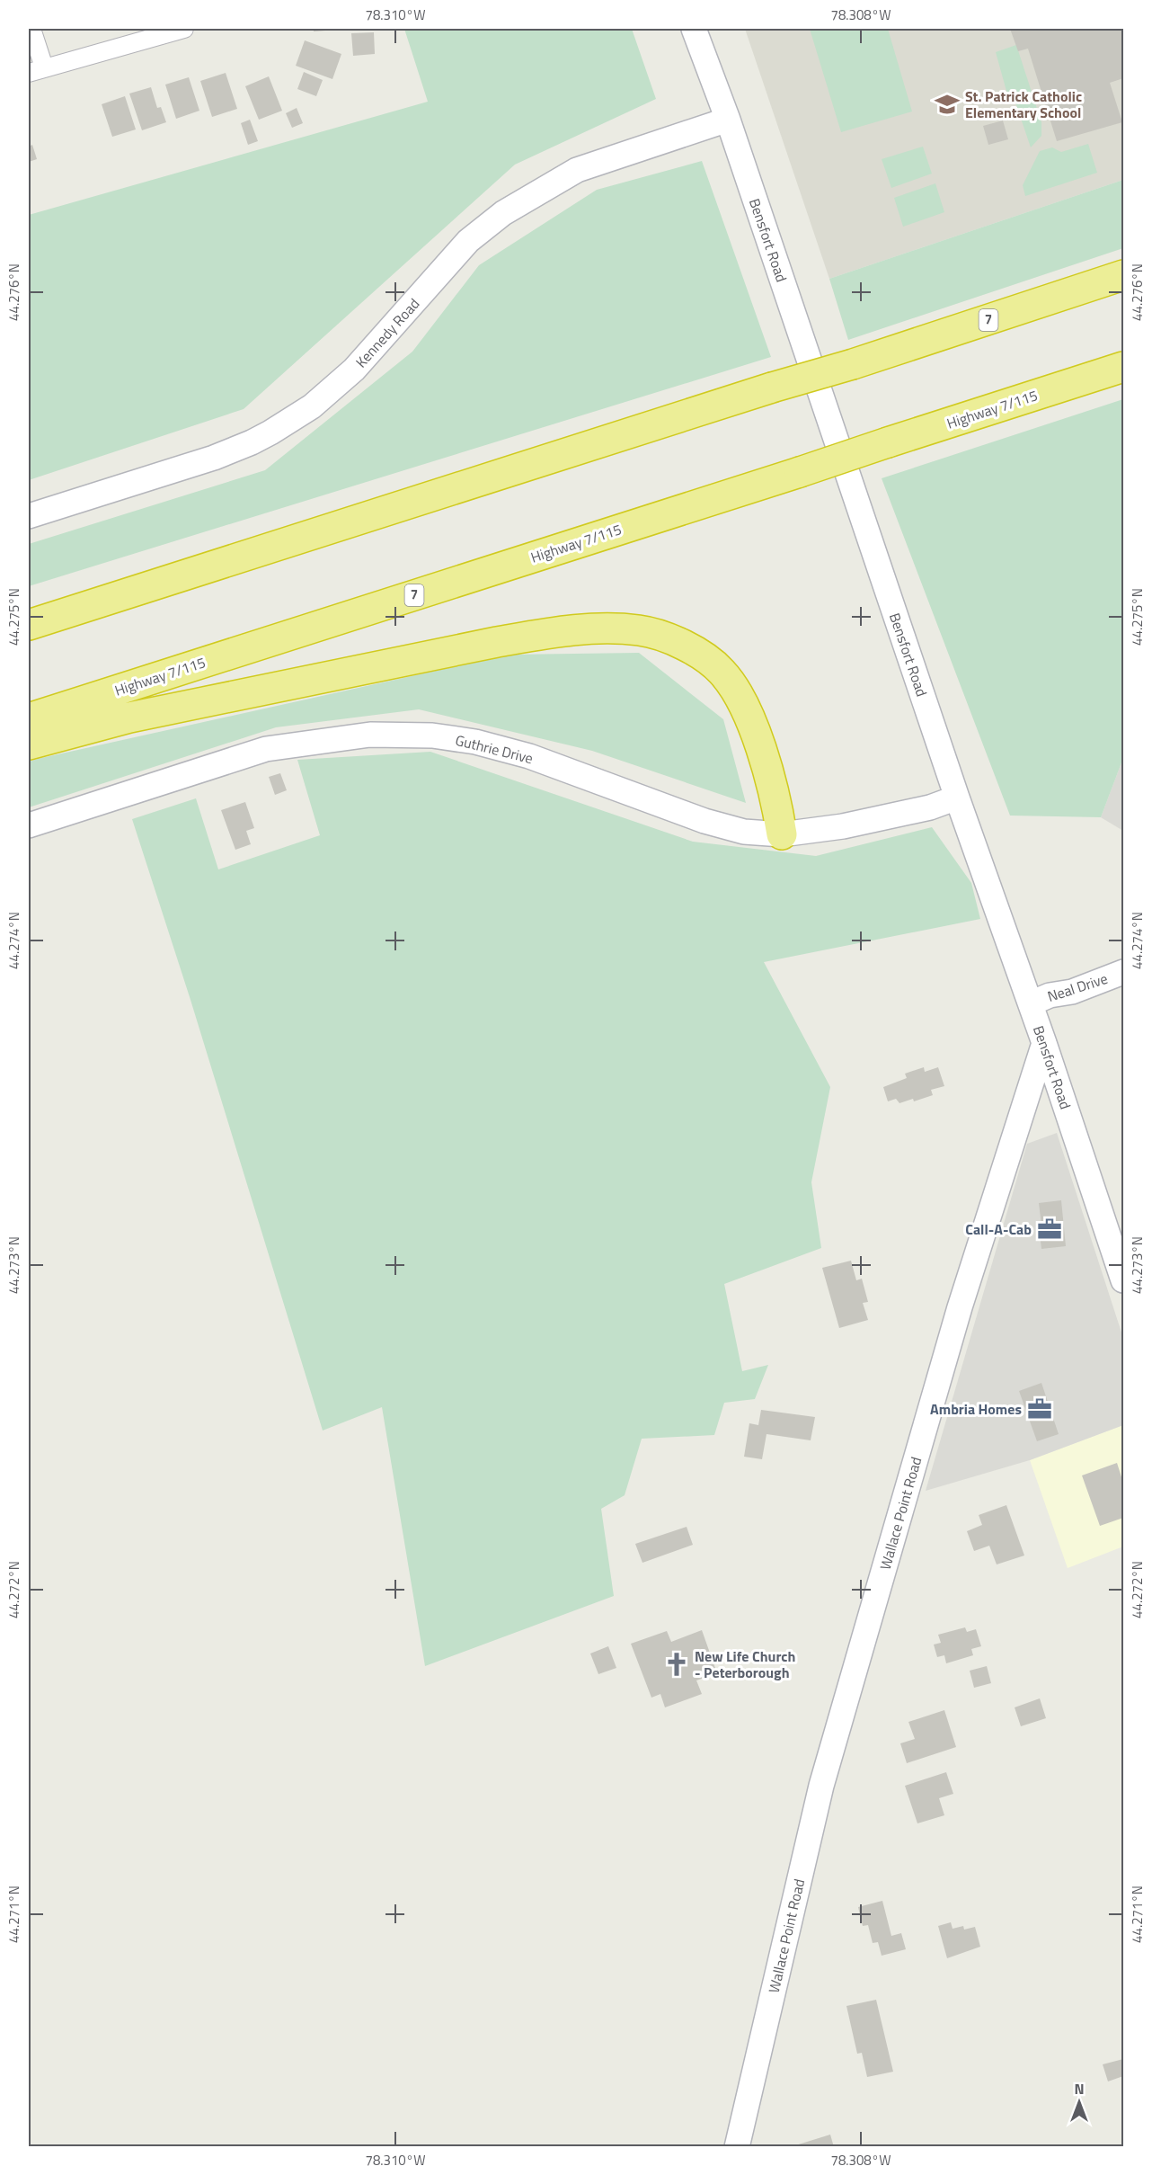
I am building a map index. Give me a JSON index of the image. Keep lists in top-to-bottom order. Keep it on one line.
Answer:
{"streets":{"highway":["7","Highway 7/115"],"main road":["Bensfort Road","Kennedy Road","Guthrie Drive","Neal Drive","Wallace Point Road"]},"crossings":[["Bensfort Road","Kennedy Road"],["Bensfort Road","Guthrie Drive"],["Bensfort Road","Neal Drive"],["Bensfort Road","Wallace Point Road"]],"places":{"school or university":["St. Patrick Catholic Elementary School"],"office":["Call-A-Cab","Ambria Homes"],"church":["New Life Church - Peterborough"]},"north":"top","coordinates":["78.310°W","78.308°W","44.276°N","44.275°N","44.274°N","44.273°N","44.272°N","44.271°N"]}
